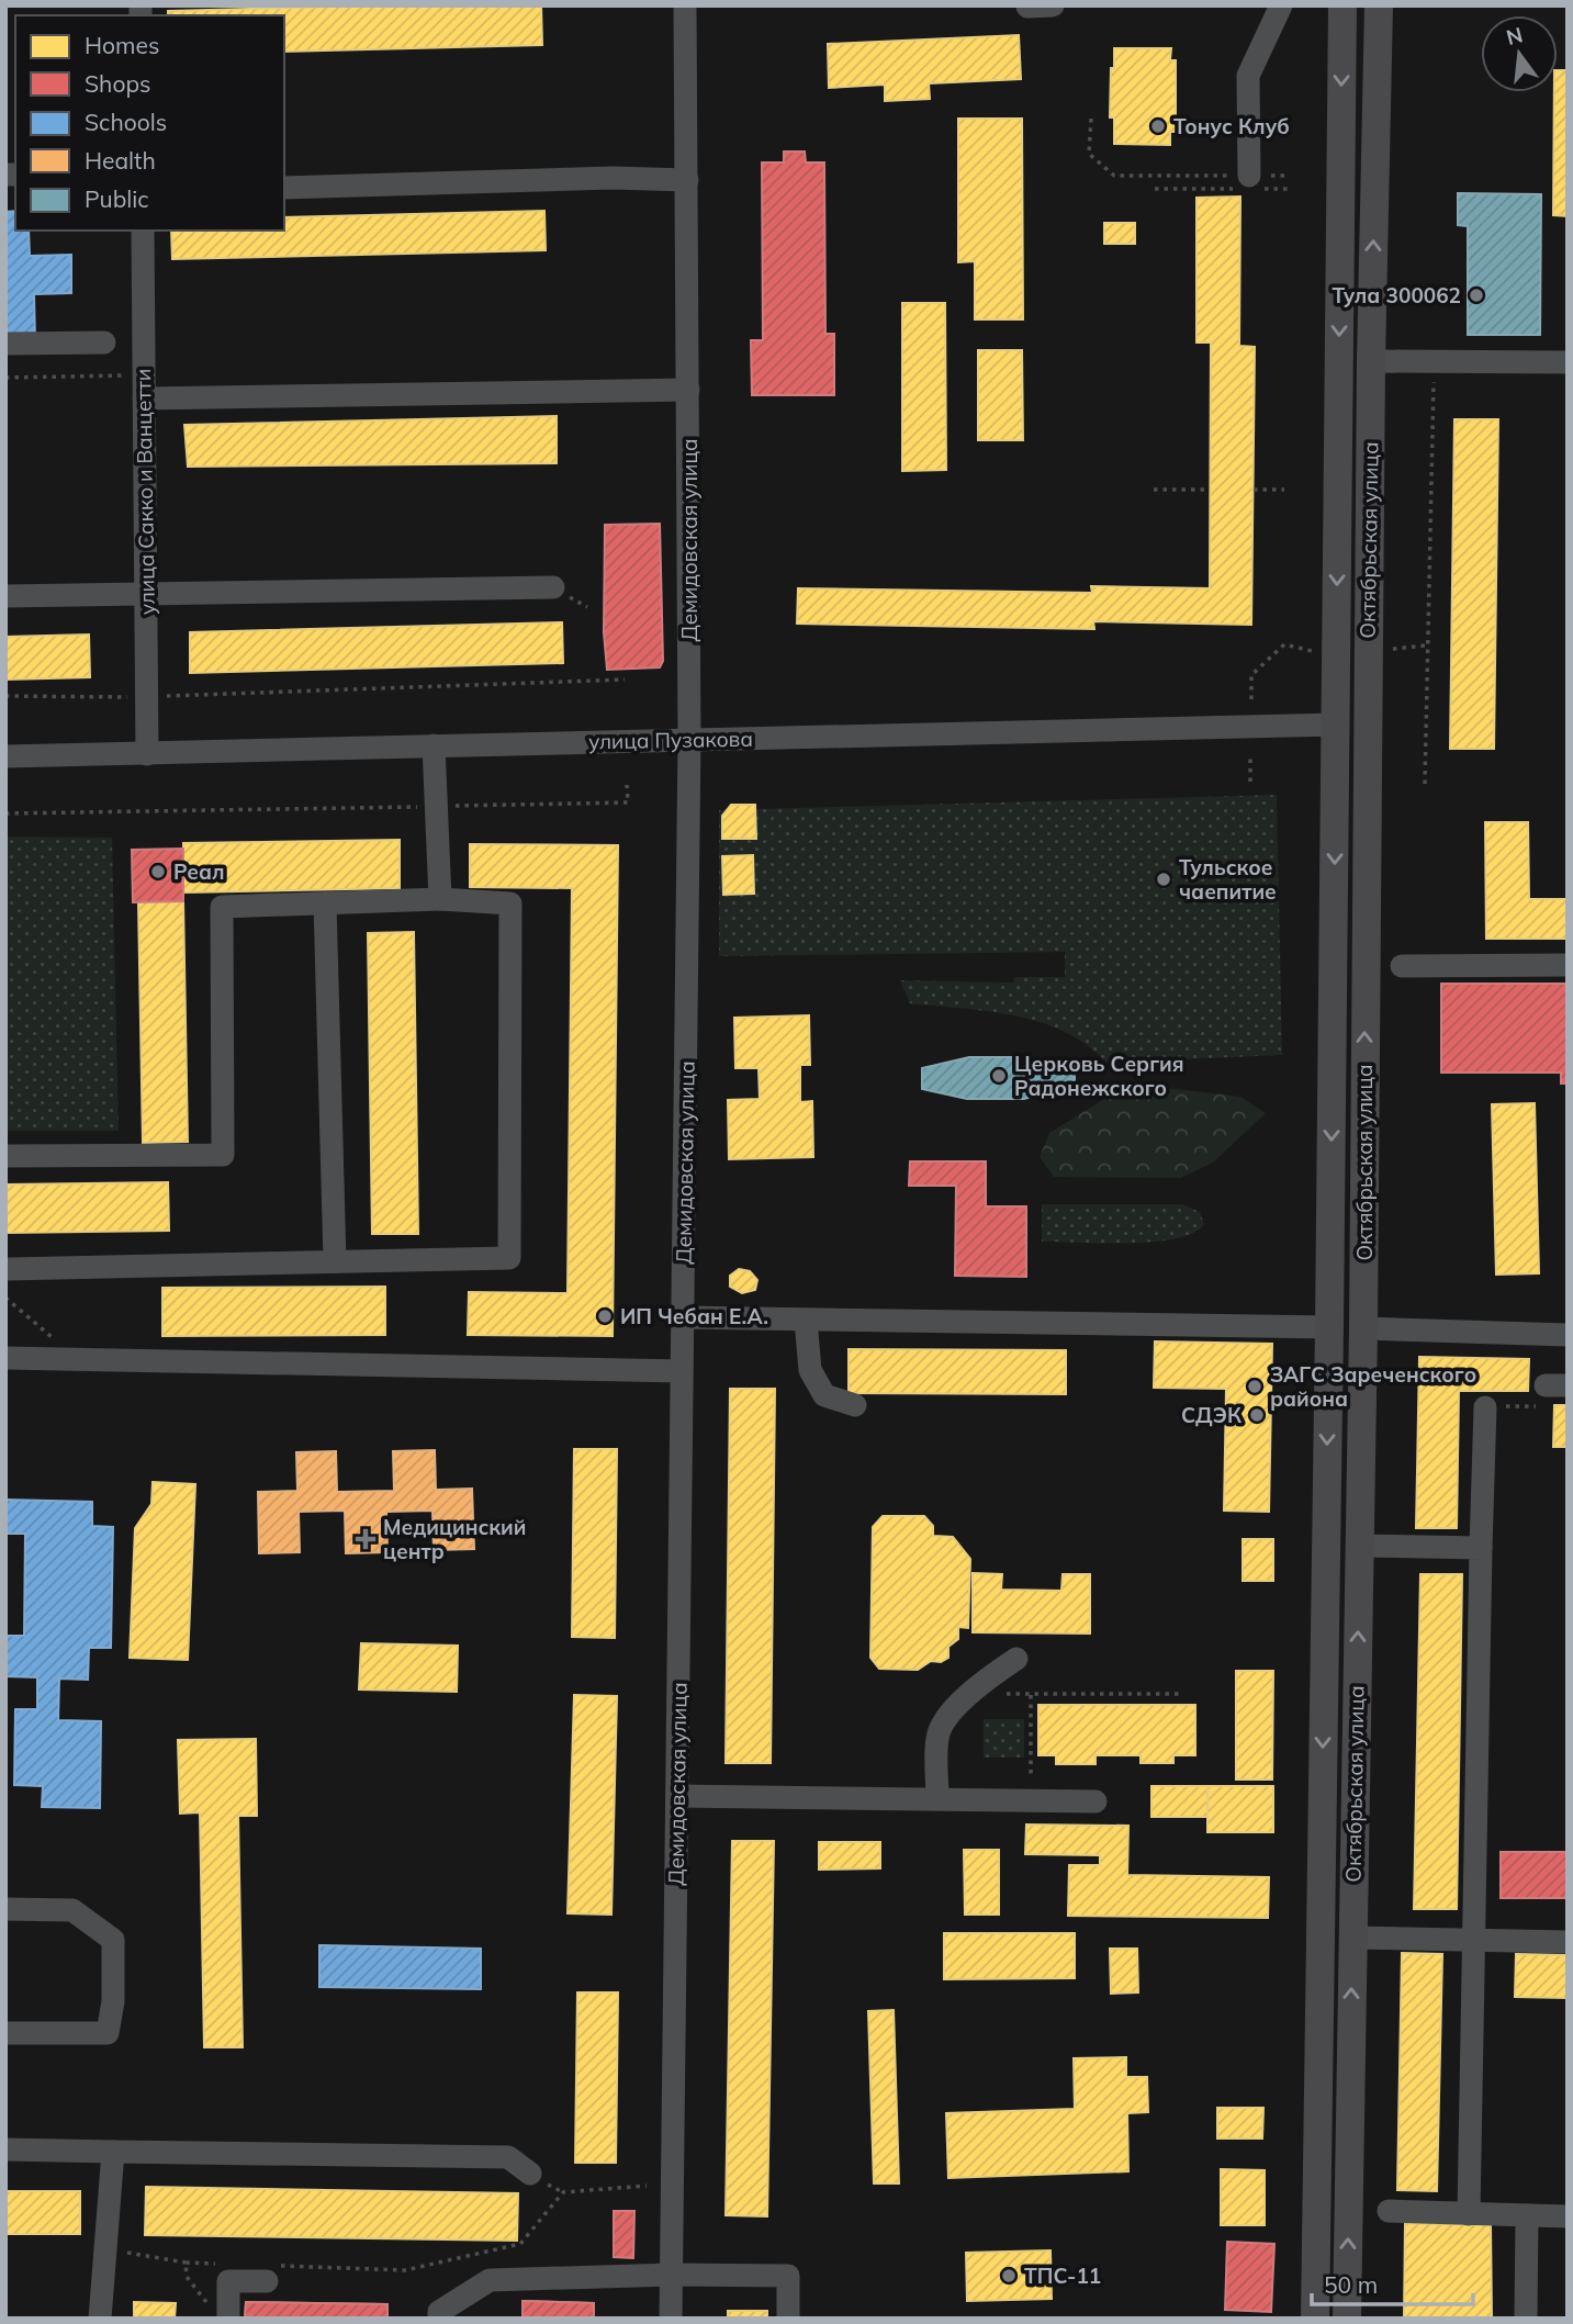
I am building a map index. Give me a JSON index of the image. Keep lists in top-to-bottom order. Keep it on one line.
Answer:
{"streets":{"main road":["Октябрьская улица"],"street":["улица Сакко и Ванцетти","Демидовская улица","улица Пузакова"]},"crossings":[["улица Сакко и Ванцетти","улица Пузакова"],["Демидовская улица","улица Пузакова"],["Октябрьская улица","улица Пузакова"]],"places":{"other":["Тонус Клуб","Тула 300062","Реал","Тульское чаепитие","Церковь Сергия Радонежского","ИП Чебан Е.А.","ЗАГС Зареченского района","СДЭК","ТПС-11"],"health":["Медицинский центр"]},"legend":["Homes","Shops","Schools","Health","Public"],"scale_bar":"50 m","north":"top"}
